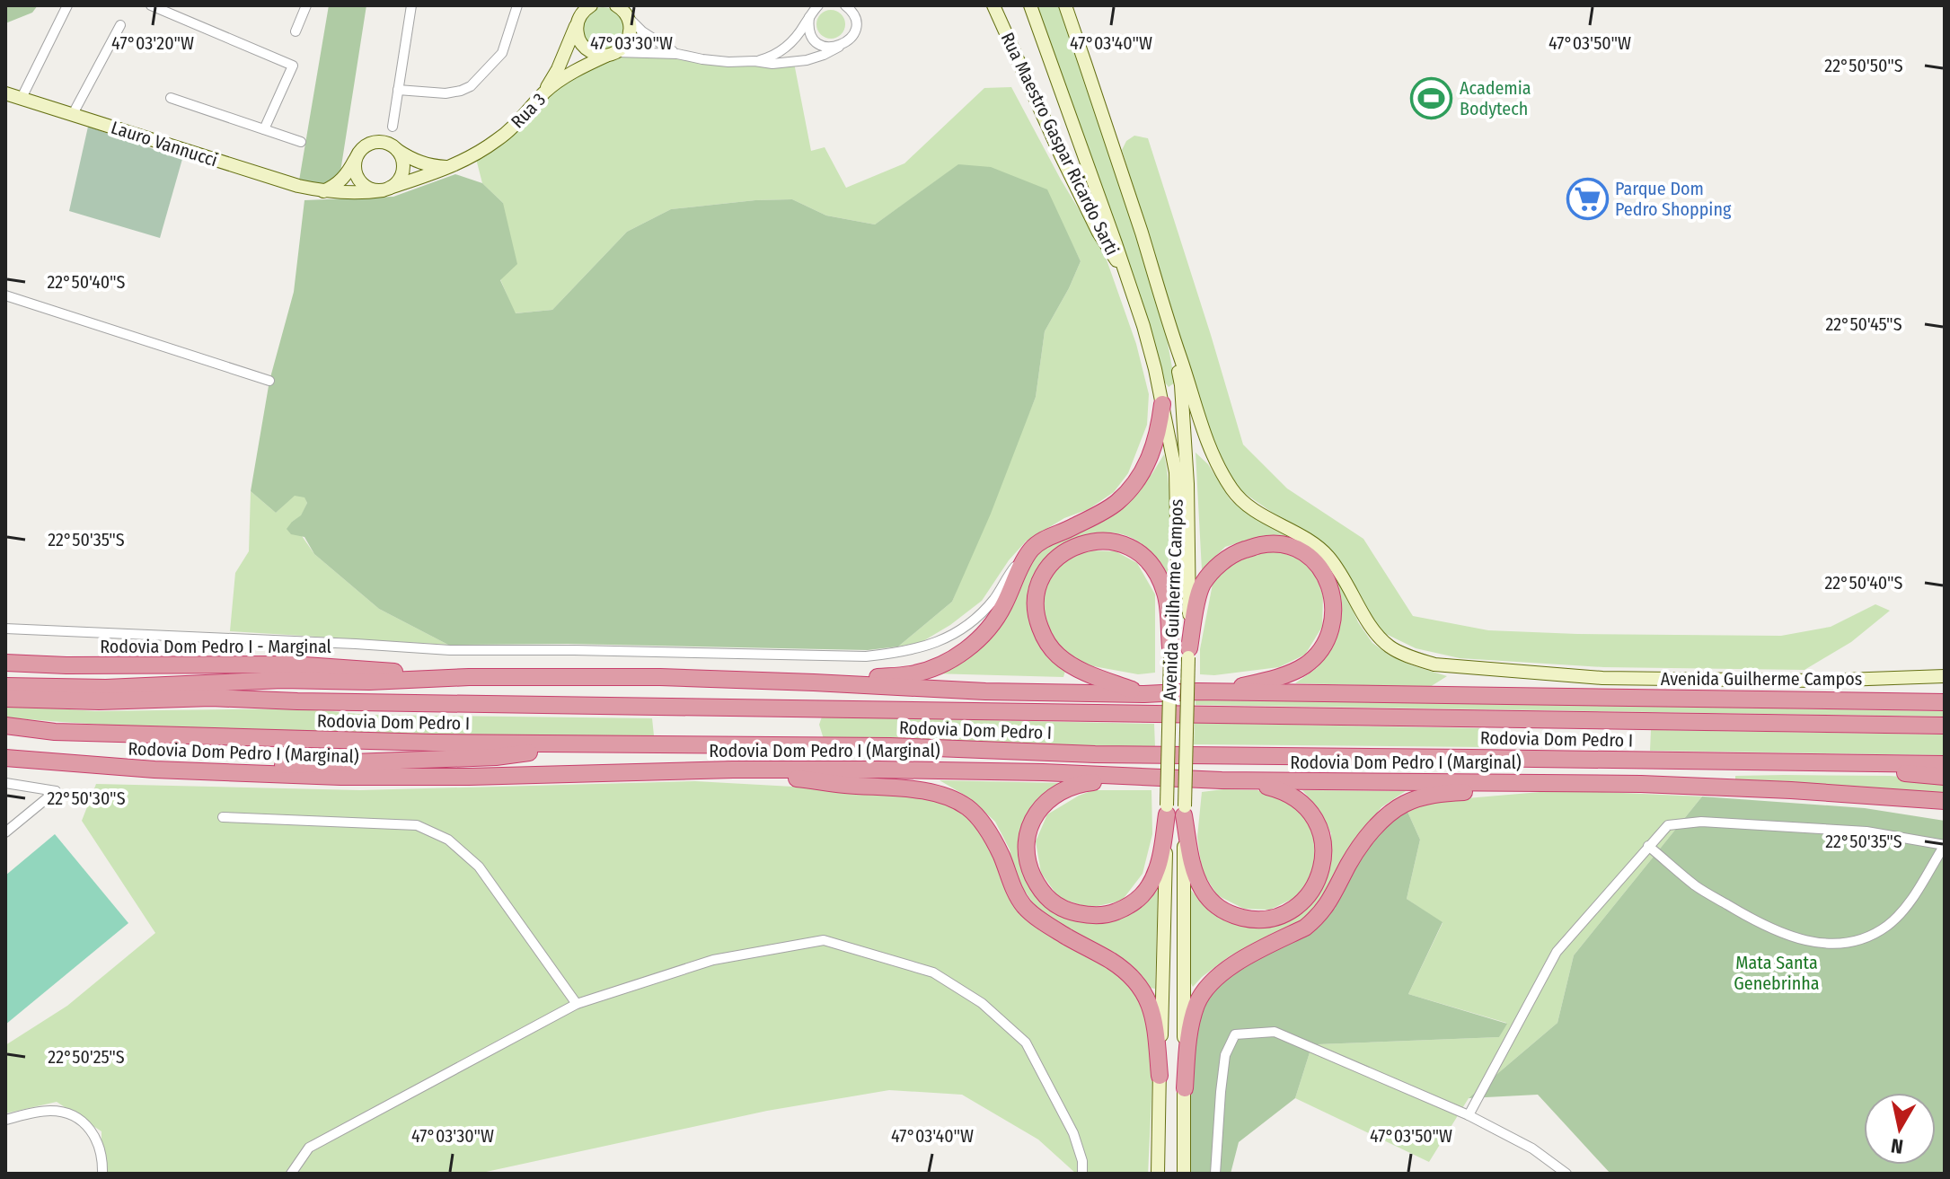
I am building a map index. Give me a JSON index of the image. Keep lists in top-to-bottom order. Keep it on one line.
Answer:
{"streets":{"highway":["Rodovia Dom Pedro I - Marginal","Rodovia Dom Pedro I","Rodovia Dom Pedro I (Marginal)"],"main road":["Rua 3","Lauro Vannucci","Rua Maestro Gaspar Ricardo Sarti","Avenida Guilherme Campos"]},"crossings":[["Rua 3","Lauro Vannucci"],["Rua Maestro Gaspar Ricardo Sarti","Avenida Guilherme Campos"]],"parks":["Mata Santa Genebrinha"],"places":{"sports":["Academia Bodytech"],"supermarket":["Parque Dom Pedro Shopping"]},"north":"bottom","coordinates":["47°03'20\"W","47°03'30\"W","47°03'40\"W","47°03'50\"W","22°50'50\"S","22°50'40\"S","22°50'45\"S","22°50'35\"S","22°50'30\"S","22°50'25\"S"]}
